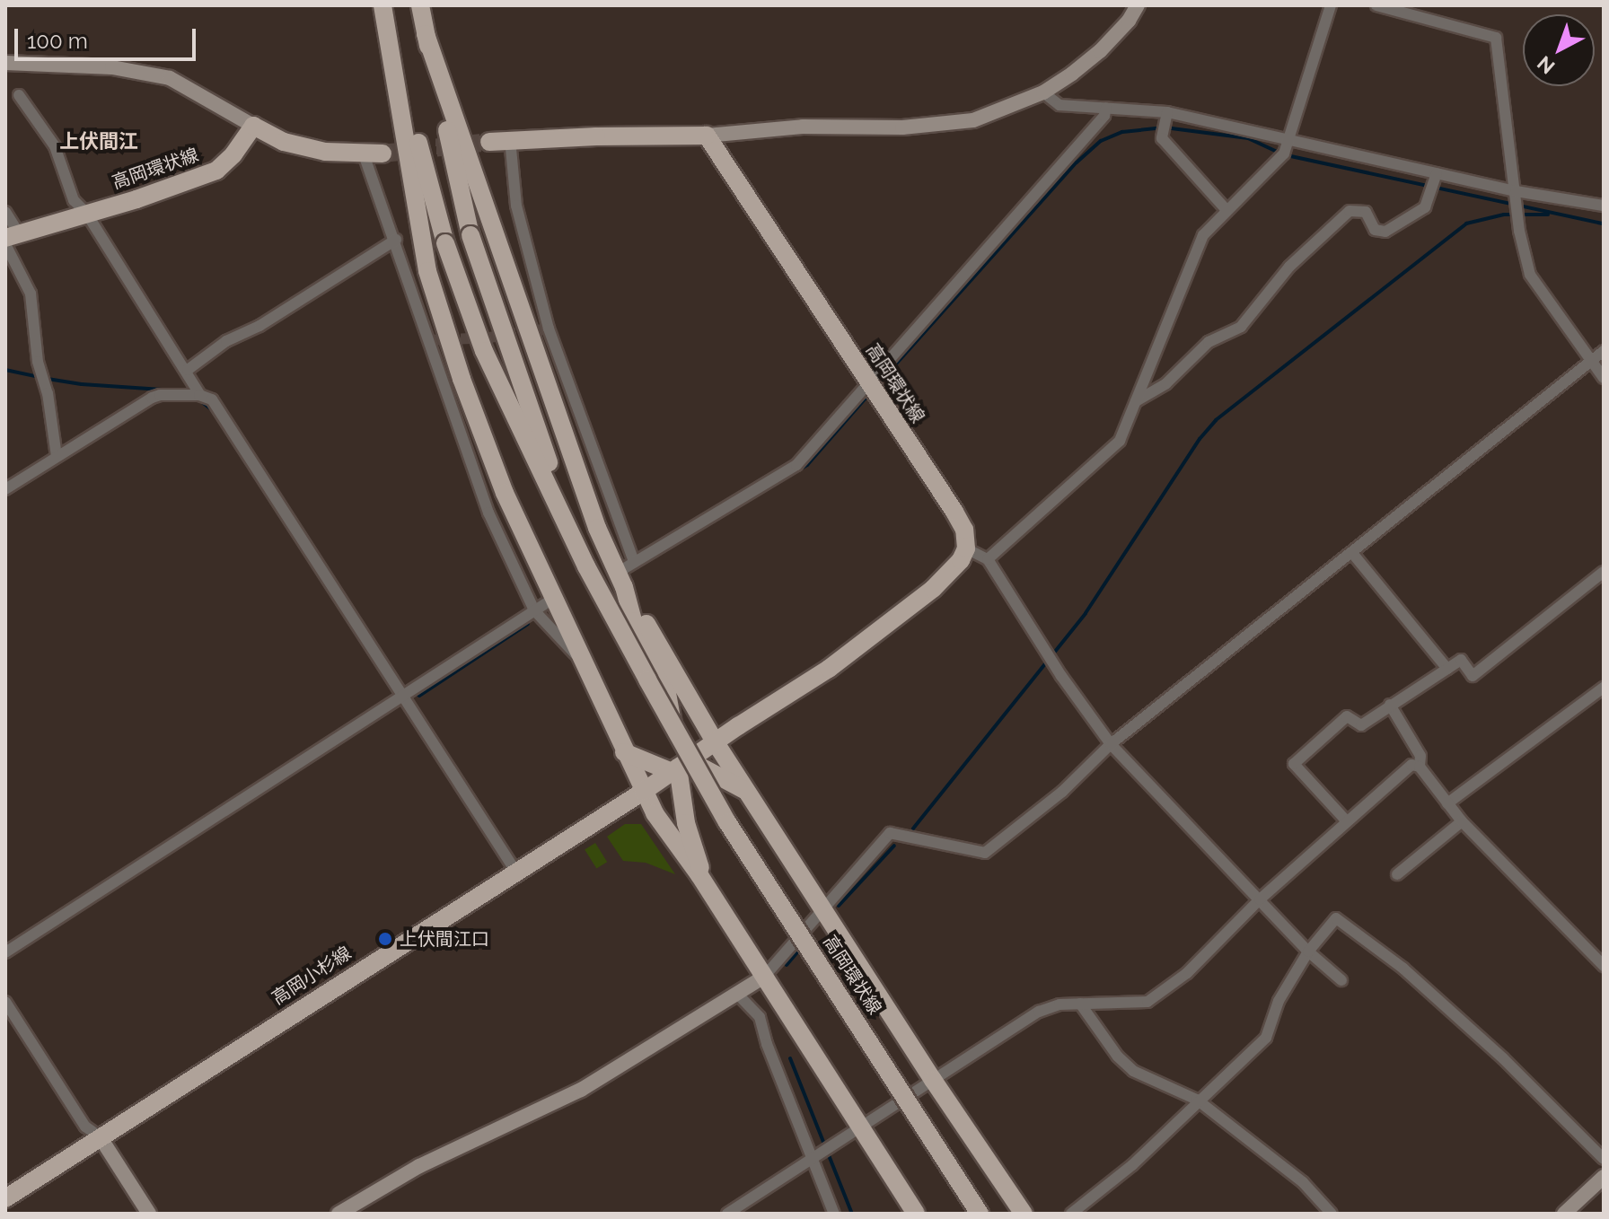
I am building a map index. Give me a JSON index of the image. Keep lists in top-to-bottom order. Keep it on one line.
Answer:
{"streets":{"main road":["高岡環状線","高岡小杉線"]},"districts":["上伏間江"],"places":["上伏間江口"],"scale_bar":"100 m","north":"bottom left"}
